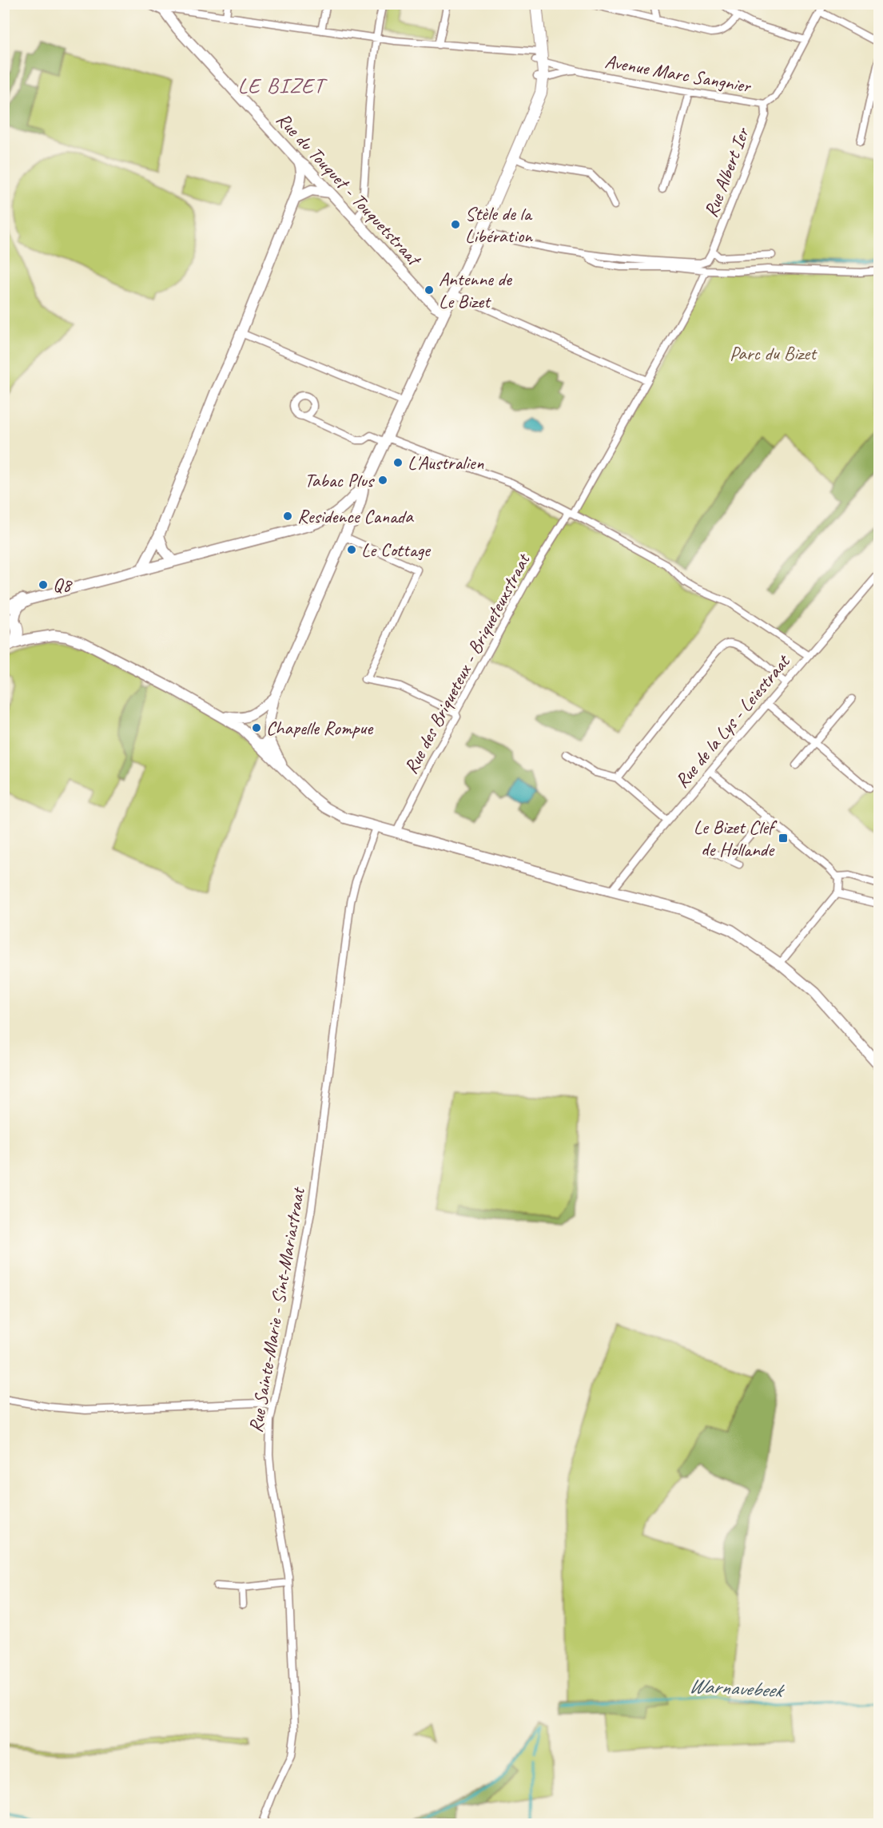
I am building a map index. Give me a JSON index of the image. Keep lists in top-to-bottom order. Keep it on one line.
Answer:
{"streets":{"street":["Avenue Marc Sangnier","Rue Albert Ier","Rue du Touquet - Touquetstraat","Rue des Briqueteux - Briqueteuxstraat","Rue de la Lys - Leiestraat","Rue Sainte-Marie - Sint-Mariastraat"]},"crossings":[["Avenue Marc Sangnier","Rue Albert Ier"],["Avenue Marc Sangnier","Rue du Touquet - Touquetstraat"]],"districts":["LE BIZET"],"water":["Warnavebeek"],"parks":["Parc du Bizet"],"places":{"other":["Stèle de la Libération","Antenne de Le Bizet","L'Australien","Tabac Plus","Residence Canada","Le Cottage","Q8","Chapelle Rompue"],"transit":["Le Bizet Clef de Hollande"]}}
